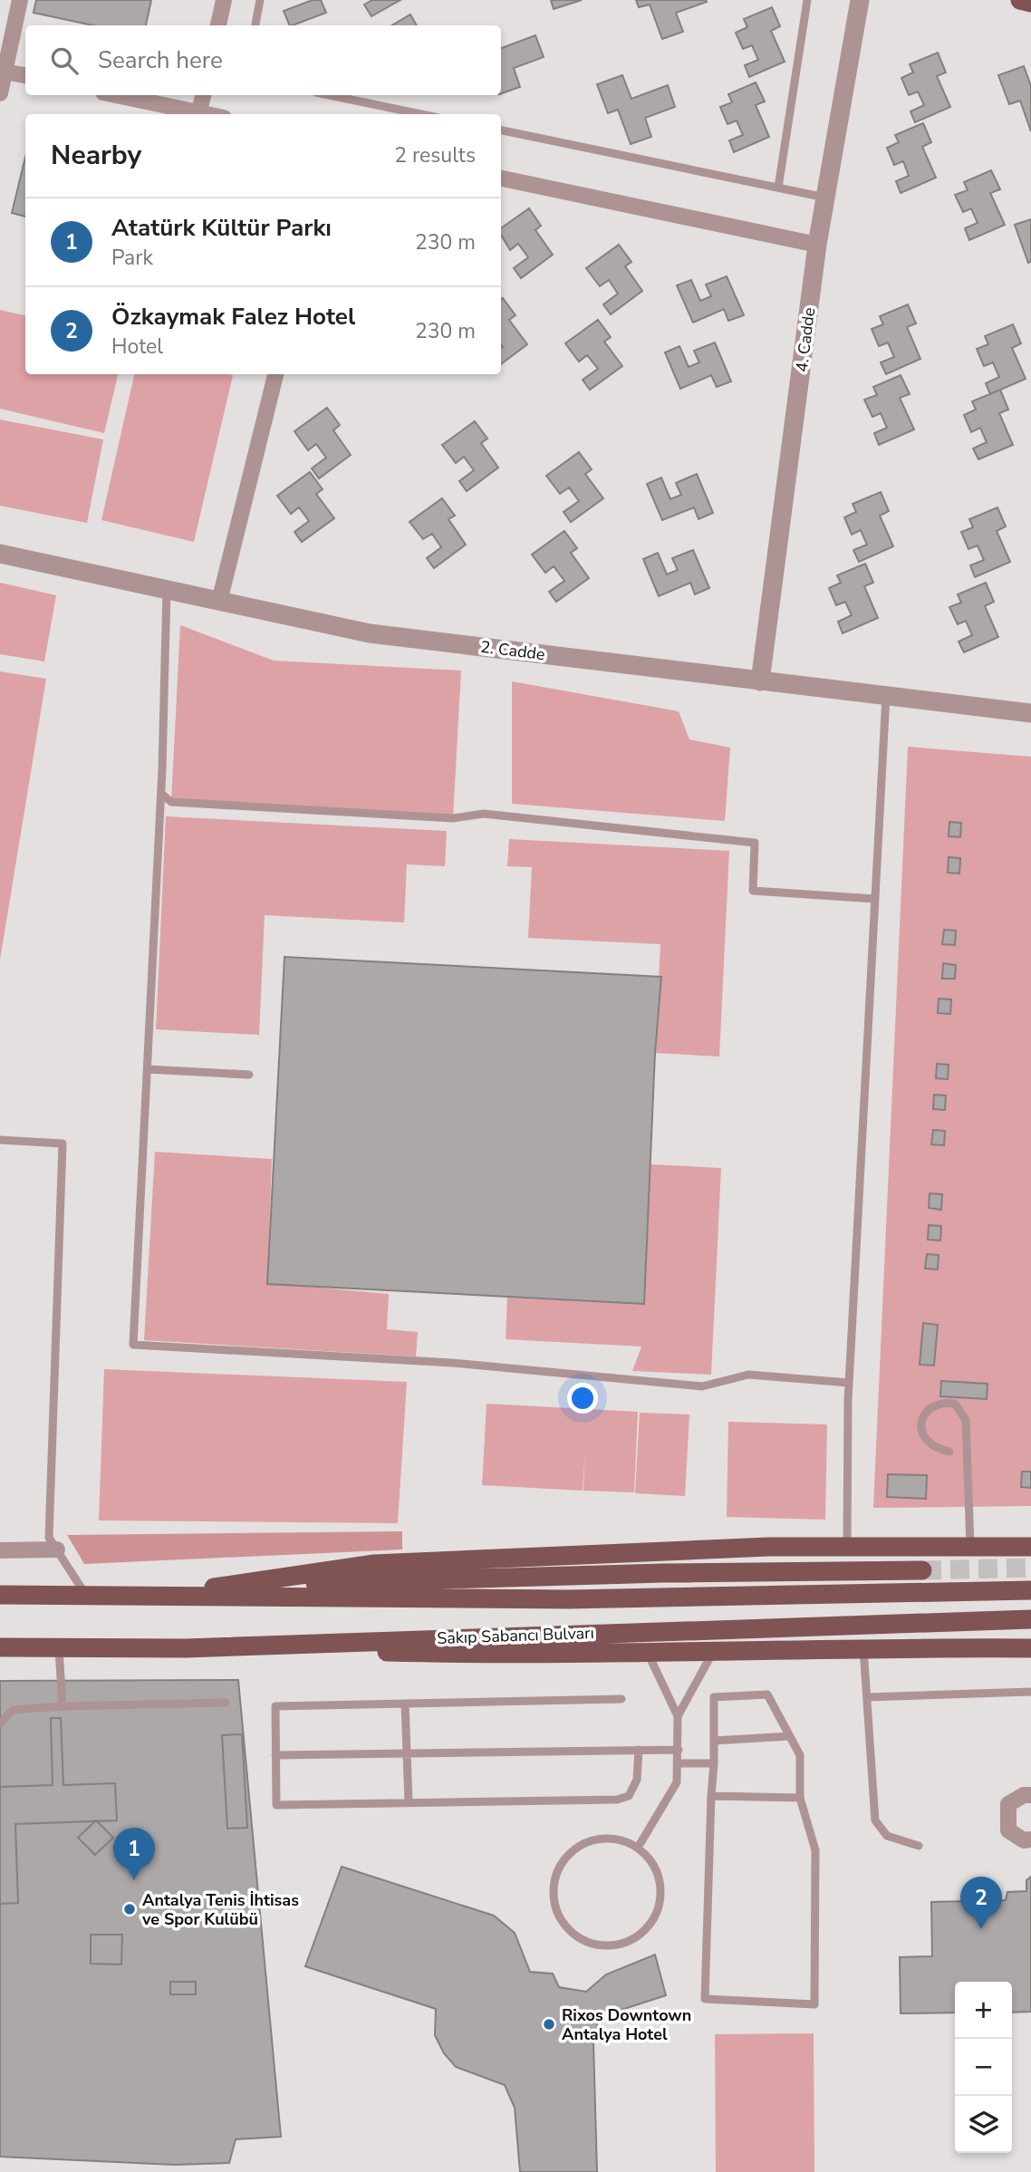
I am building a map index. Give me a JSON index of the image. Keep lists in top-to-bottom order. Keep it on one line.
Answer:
{"streets":{"main road":["Sakıp Sabancı Bulvarı"],"street":["4. Cadde","2. Cadde"]},"crossings":[["4. Cadde","2. Cadde"]],"places":["Antalya Tenis İhtisas ve Spor Kulübü","Rixos Downtown Antalya Hotel"],"page":{"search":"Search here","heading":["Nearby","2 results"],"list":[{"mark":"1","name":"Atatürk Kültür Parkı","note":"Park","value":"230 m"},{"mark":"2","name":"Özkaymak Falez Hotel","note":"Hotel","value":"230 m"}],"pins":["1","2"],"map_buttons":["+","−"]}}
